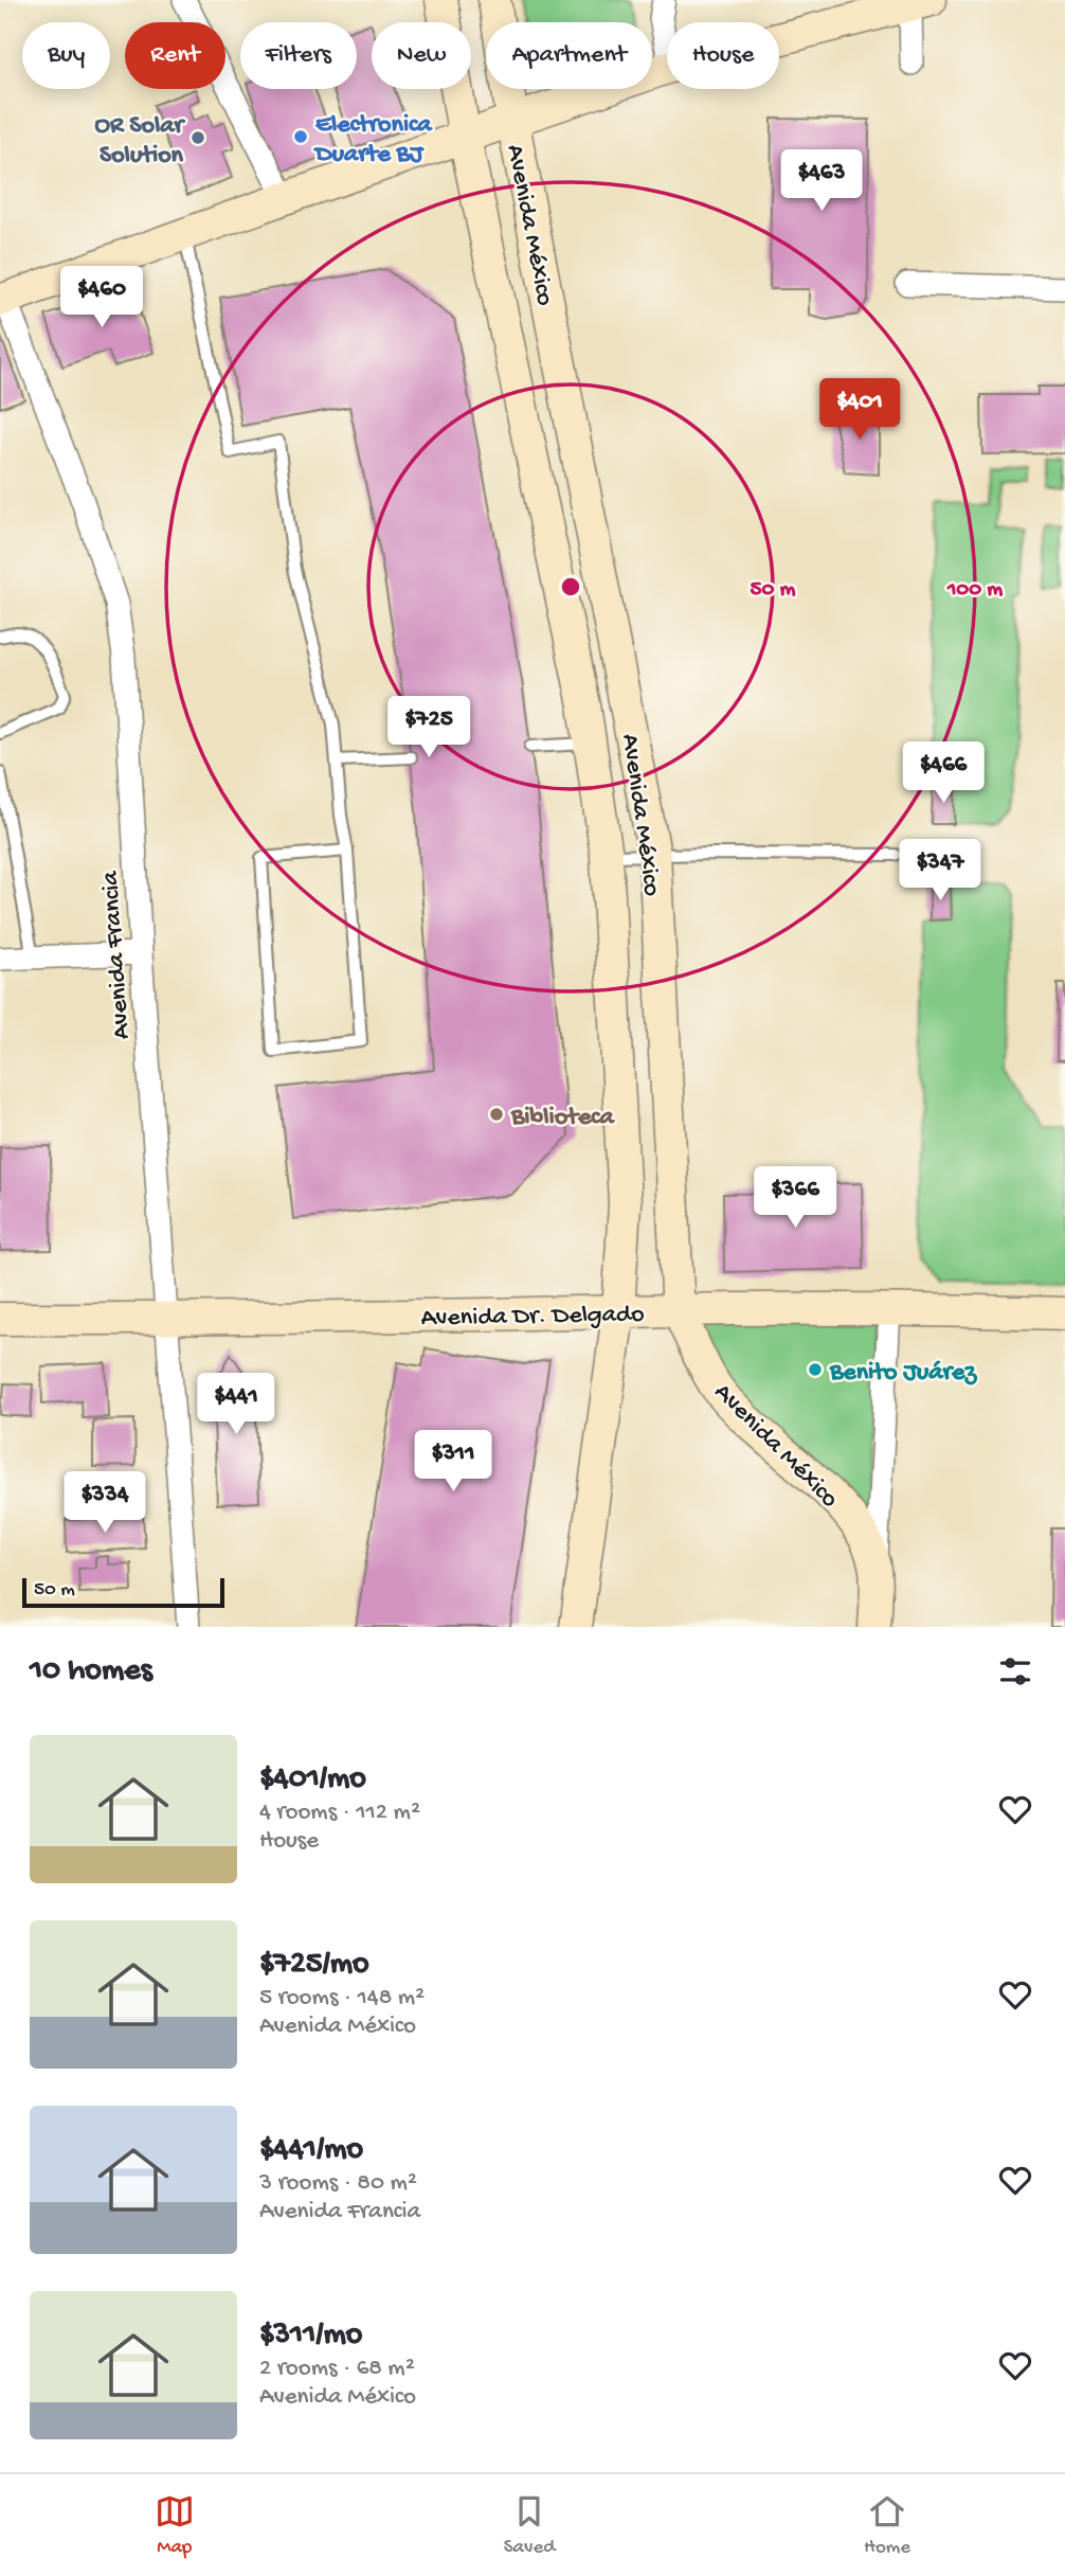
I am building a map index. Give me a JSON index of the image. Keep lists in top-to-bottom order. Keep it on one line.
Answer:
{"streets":{"main road":["Avenida México","Avenida Dr. Delgado"],"street":["Avenida Francia"]},"crossings":[["Avenida México","Avenida Dr. Delgado"],["Avenida Francia","Avenida Dr. Delgado"]],"places":["Electronica Duarte BJ","OR Solar Solution","Biblioteca","Benito Juárez"],"scale_bar":"50 m","page":{"chip":["Buy","Rent","Filters","New","Apartment","House"],"price":["$463","$460","$401","$725","$466","$347","$366","$441","$311","$334"],"scale":"50 m","heading":"10 homes","list":[{"name":"$401/mo","note":"4 rooms · 112 m² · House"},{"name":"$725/mo","note":"5 rooms · 148 m² · Avenida México"},{"name":"$441/mo","note":"3 rooms · 80 m² · Avenida Francia"},{"name":"$311/mo","note":"2 rooms · 68 m² · Avenida México"}],"tabs":["Map","Saved","Home"]},"rings":["50 m","100 m"]}
